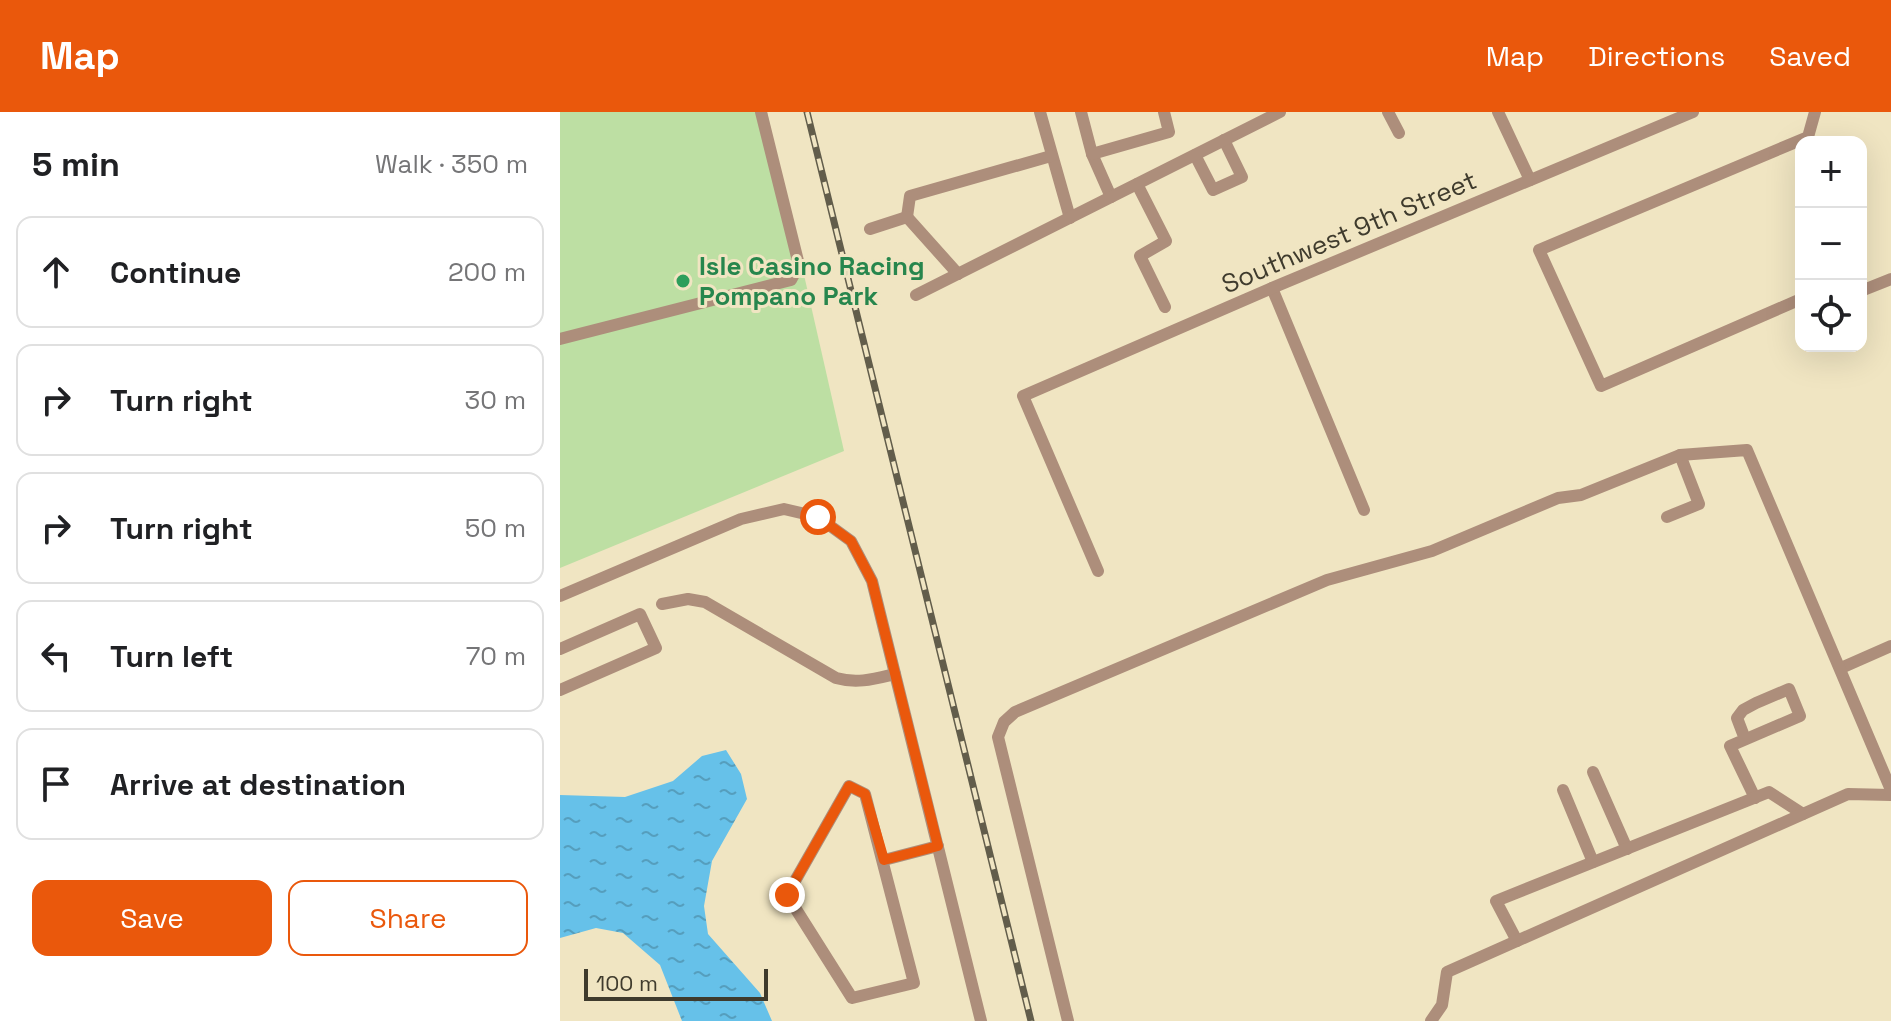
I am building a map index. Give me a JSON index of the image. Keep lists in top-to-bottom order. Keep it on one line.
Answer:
{"streets":{"street":["Southwest 9th Street"]},"places":["Isle Casino Racing Pompano Park"],"scale_bar":"100 m","page":{"header":"Map","nav":["Map","Directions","Saved"],"heading":["5 min","Walk · 350 m"],"map_buttons":["+","−"],"list":[["Continue","200 m"],["Turn right","30 m"],["Turn right","50 m"],["Turn left","70 m"],"Arrive at destination"],"buttons":["Save","Share"],"scale":"100 m"}}
